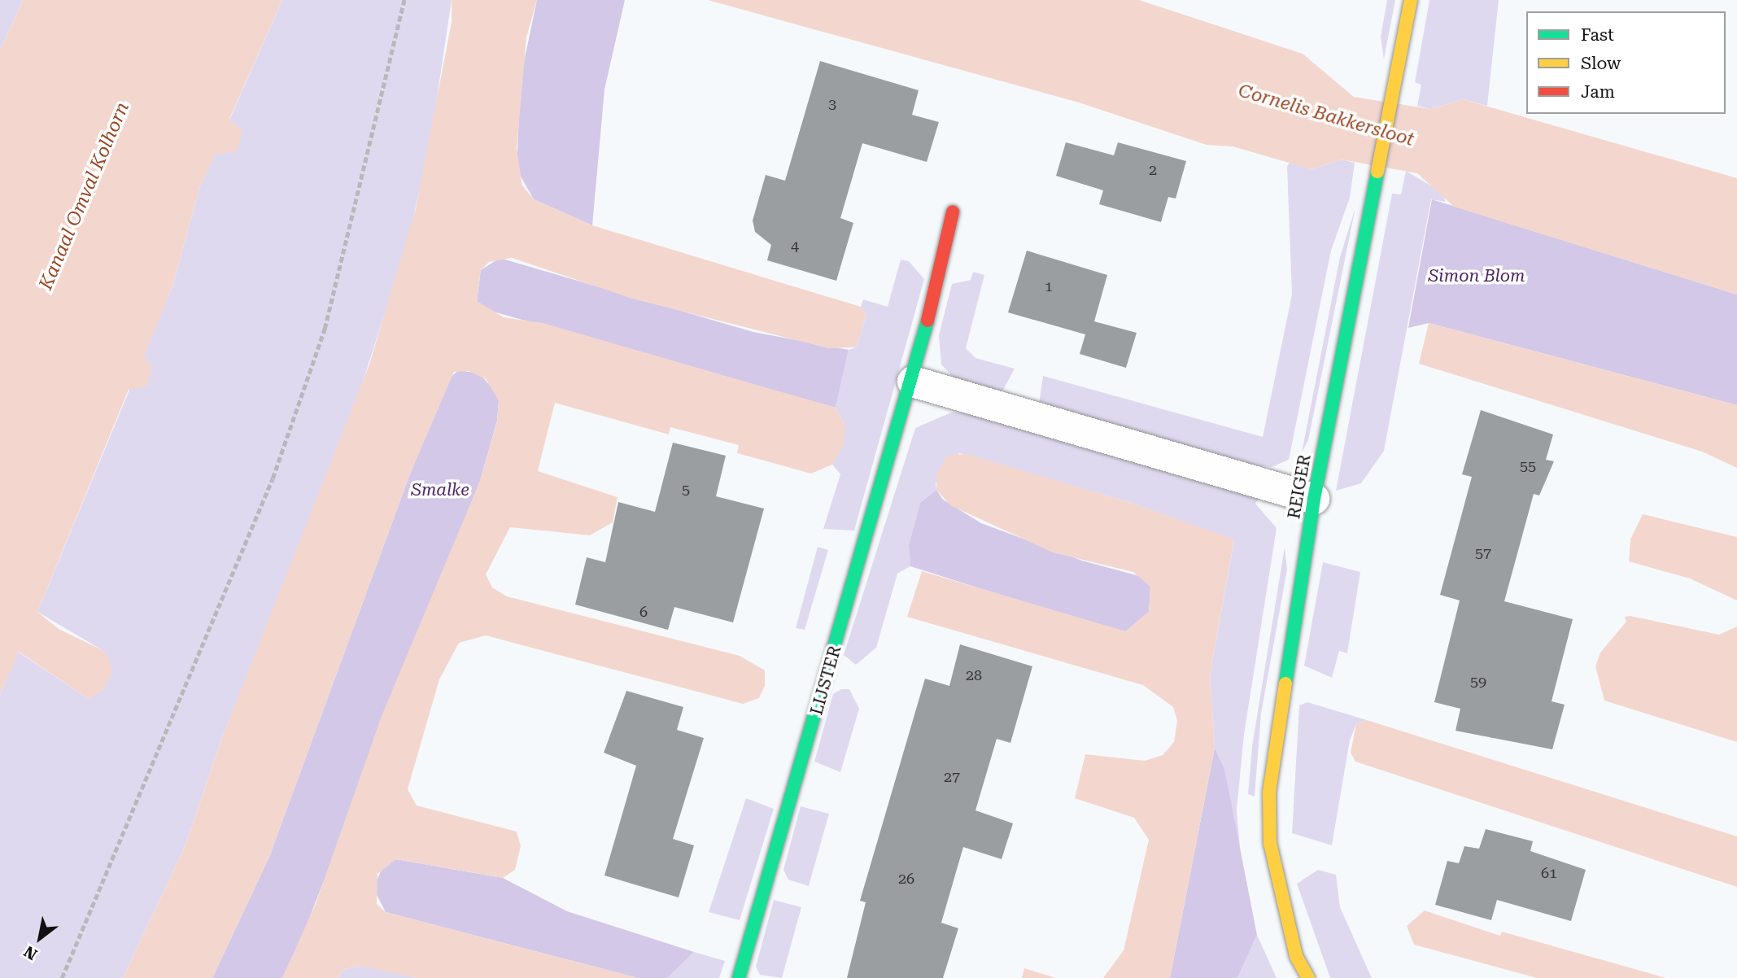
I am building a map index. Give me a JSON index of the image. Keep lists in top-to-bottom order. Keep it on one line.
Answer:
{"streets":{"street":["REIGER","LIJSTER"]},"water":["Cornelis Bakkersloot","Kanaal Omval Kolhorn"],"parks":["Simon Blom","Smalke"],"house_numbers":["3","2","4","1","55","5","57","6","28","59","27","61","26"],"legend":["Fast","Slow","Jam"],"north":"bottom left"}
